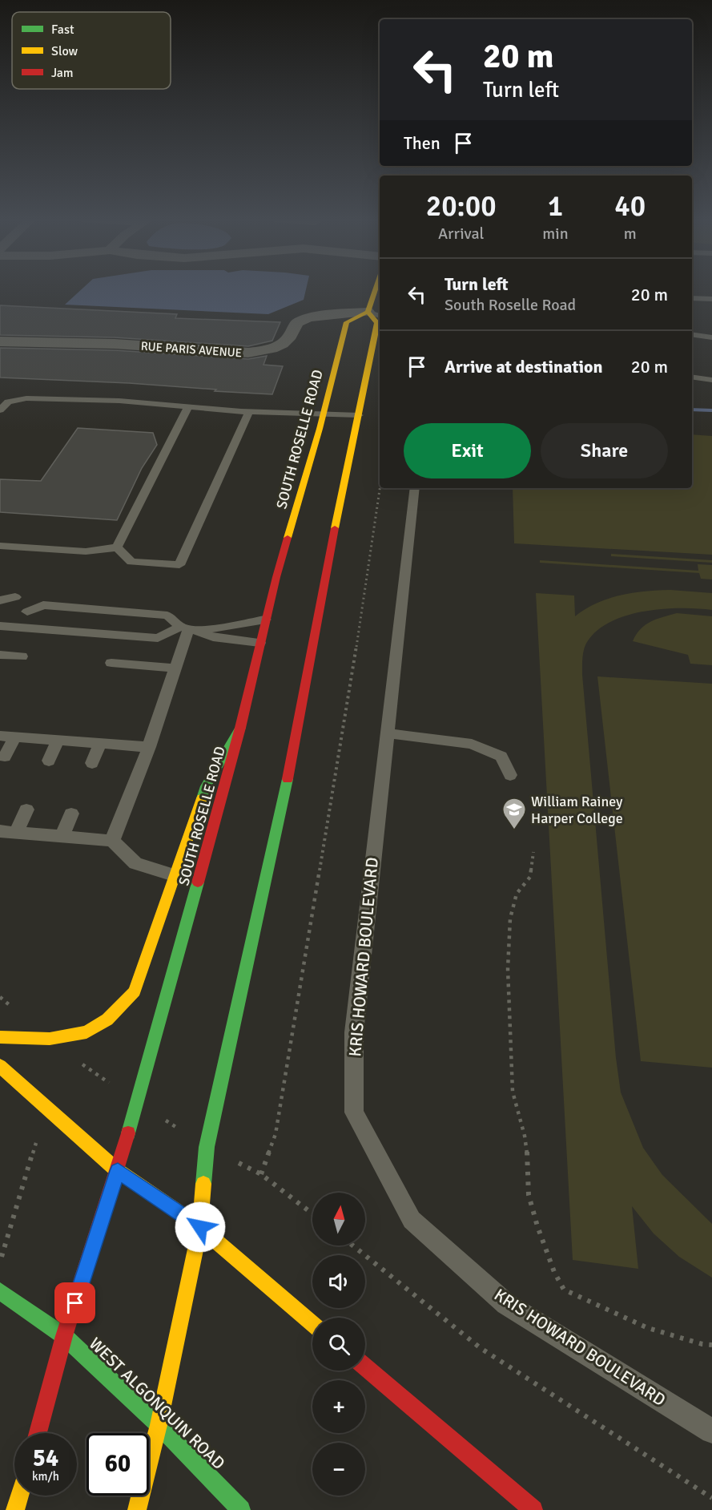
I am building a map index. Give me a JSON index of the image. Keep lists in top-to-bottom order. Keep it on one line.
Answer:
{"streets":{"main road":["SOUTH ROSELLE ROAD","WEST ALGONQUIN ROAD"],"street":["RUE PARIS AVENUE"],"lane":["KRIS HOWARD BOULEVARD"]},"crossings":[["RUE PARIS AVENUE","SOUTH ROSELLE ROAD"],["SOUTH ROSELLE ROAD","WEST ALGONQUIN ROAD"]],"places":{"school or university":["William Rainey Harper College"]},"legend":["Fast","Slow","Jam"],"north":"top","page":{"turn":["20 m","Turn left"],"then":"Then","eta":["20:00","Arrival","1","min","40","m"],"list":[{"name":"Turn left","note":"South Roselle Road","value":"20 m"},{"name":"Arrive at destination","value":"20 m"}],"buttons":["Exit","Share"],"map_buttons":["+","−"],"speed":"54 km/h","limit":"60"}}
